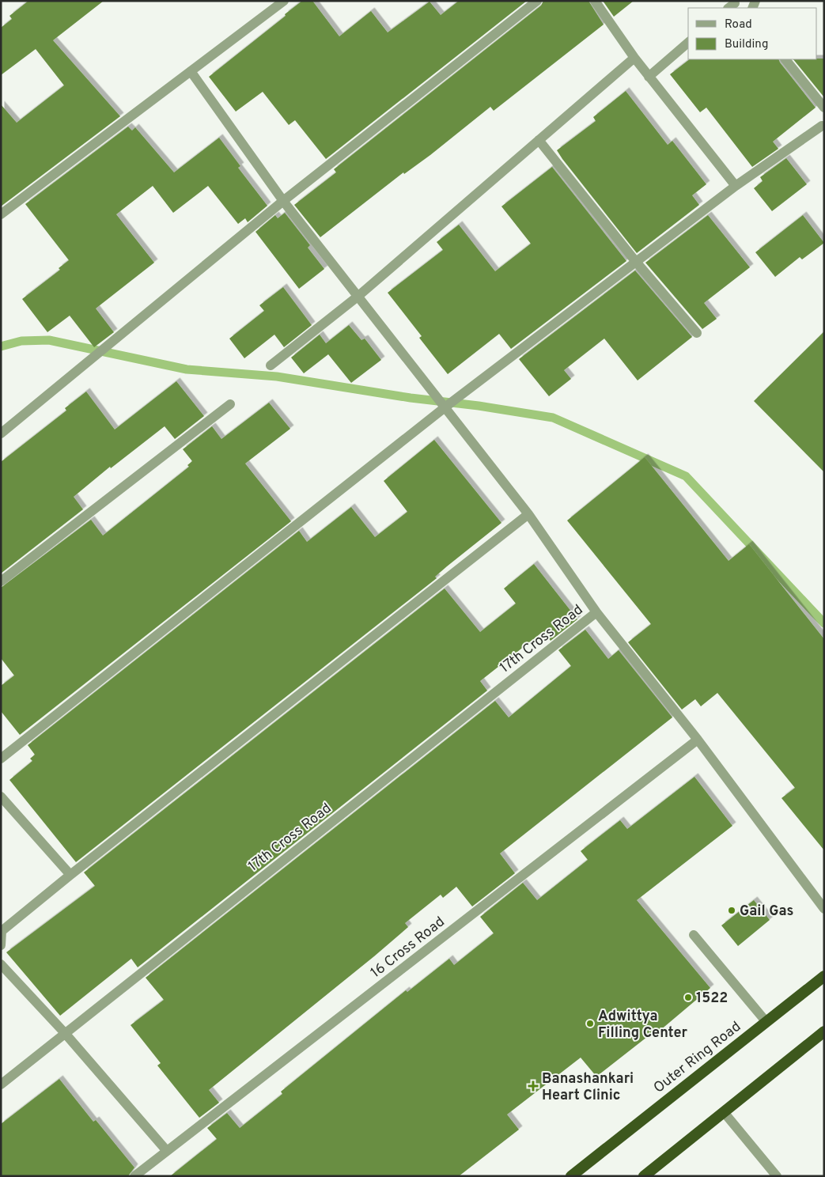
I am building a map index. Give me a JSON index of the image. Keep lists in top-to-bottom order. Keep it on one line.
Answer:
{"streets":{"highway":["Outer Ring Road"],"street":["17th Cross Road","16 Cross Road"]},"places":{"other":["Gail Gas","1522","Adwittya Filling Center"],"health":["Banashankari Heart Clinic"]},"legend":["Road","Building"]}
